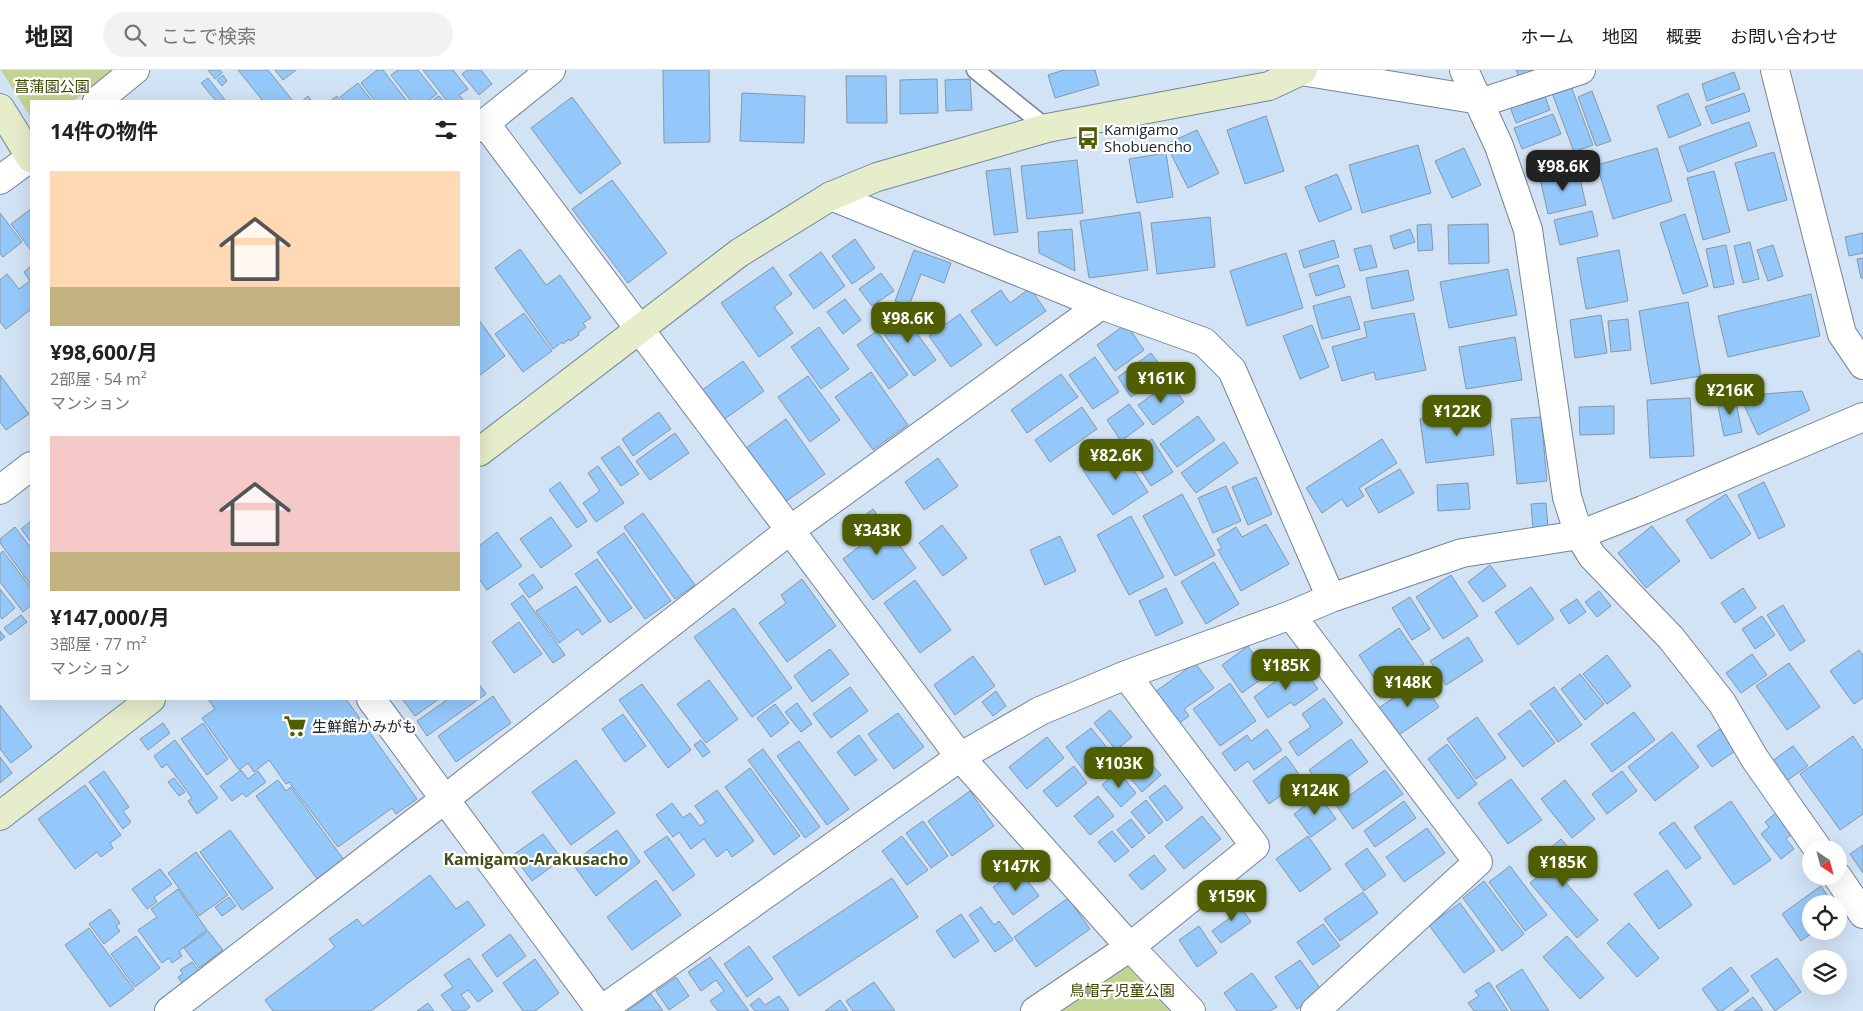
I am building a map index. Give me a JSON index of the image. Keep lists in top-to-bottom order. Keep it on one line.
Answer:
{"districts":["Kamigamo-Arakusacho"],"parks":["菖蒲園公園","鳥帽子児童公園"],"places":{"bus stop":["Kamigamo Shobuencho"],"supermarket":["生鮮館かみがも"]},"north":"bottom right","page":{"header":"地図","search":"ここで検索","nav":["ホーム","地図","概要","お問い合わせ"],"heading":"14件の物件","price":["¥98.6K","¥98.6K","¥161K","¥216K","¥122K","¥82.6K","¥343K","¥185K","¥148K","¥103K","¥124K","¥185K","¥147K","¥159K"],"list":[{"name":"¥98,600/月","note":"2部屋 · 54 m² · マンション"},{"name":"¥147,000/月","note":"3部屋 · 77 m² · マンション"}]}}
